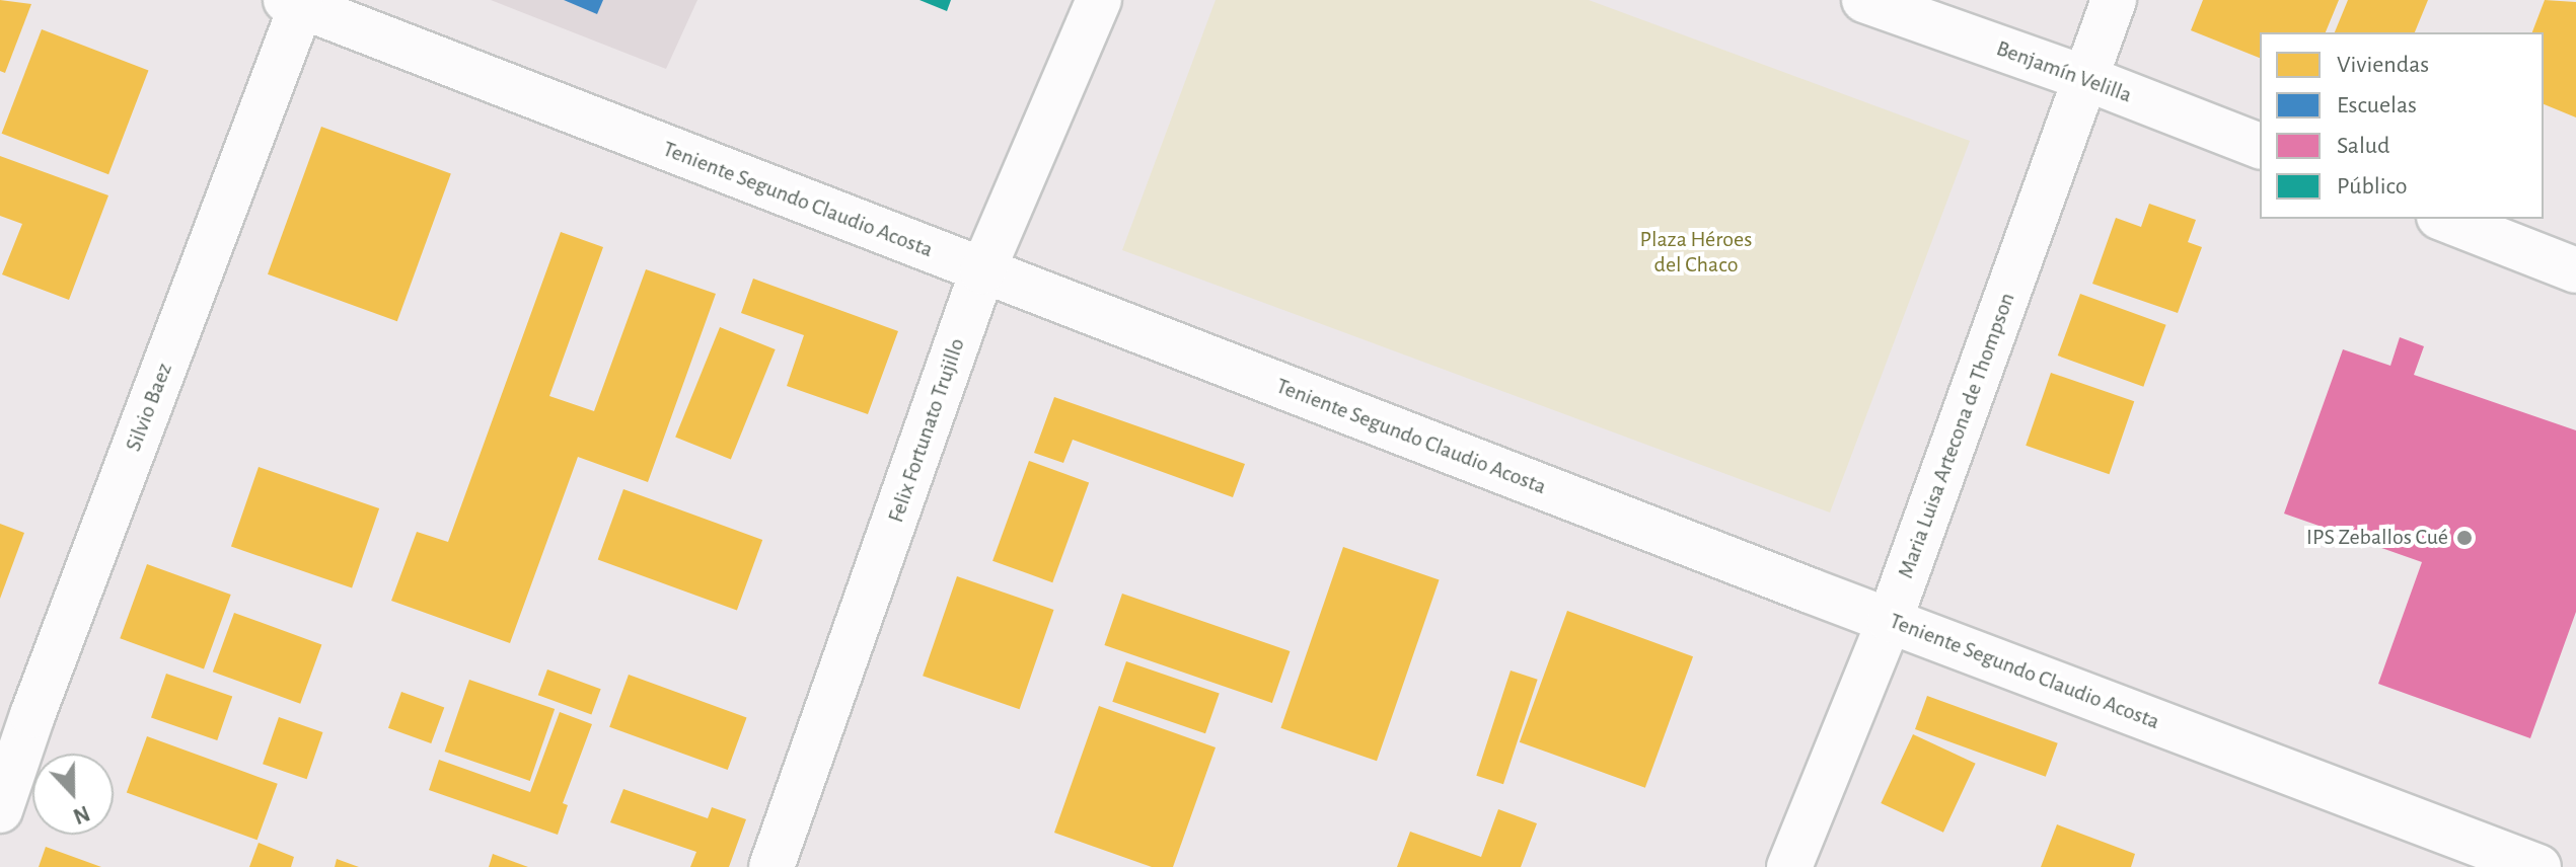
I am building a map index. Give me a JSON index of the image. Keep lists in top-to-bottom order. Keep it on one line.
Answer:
{"streets":{"street":["Benjamín Velilla","Teniente Segundo Claudio Acosta","Silvio Baez","Felix Fortunato Trujillo","Maria Luisa Artecona de Thompson"]},"crossings":[["Benjamín Velilla","Maria Luisa Artecona de Thompson"],["Teniente Segundo Claudio Acosta","Silvio Baez"],["Teniente Segundo Claudio Acosta","Felix Fortunato Trujillo"],["Teniente Segundo Claudio Acosta","Maria Luisa Artecona de Thompson"]],"parks":["Plaza Héroes del Chaco"],"places":["IPS Zeballos Cué"],"legend":["Viviendas","Escuelas","Salud","Público"],"north":"bottom"}
